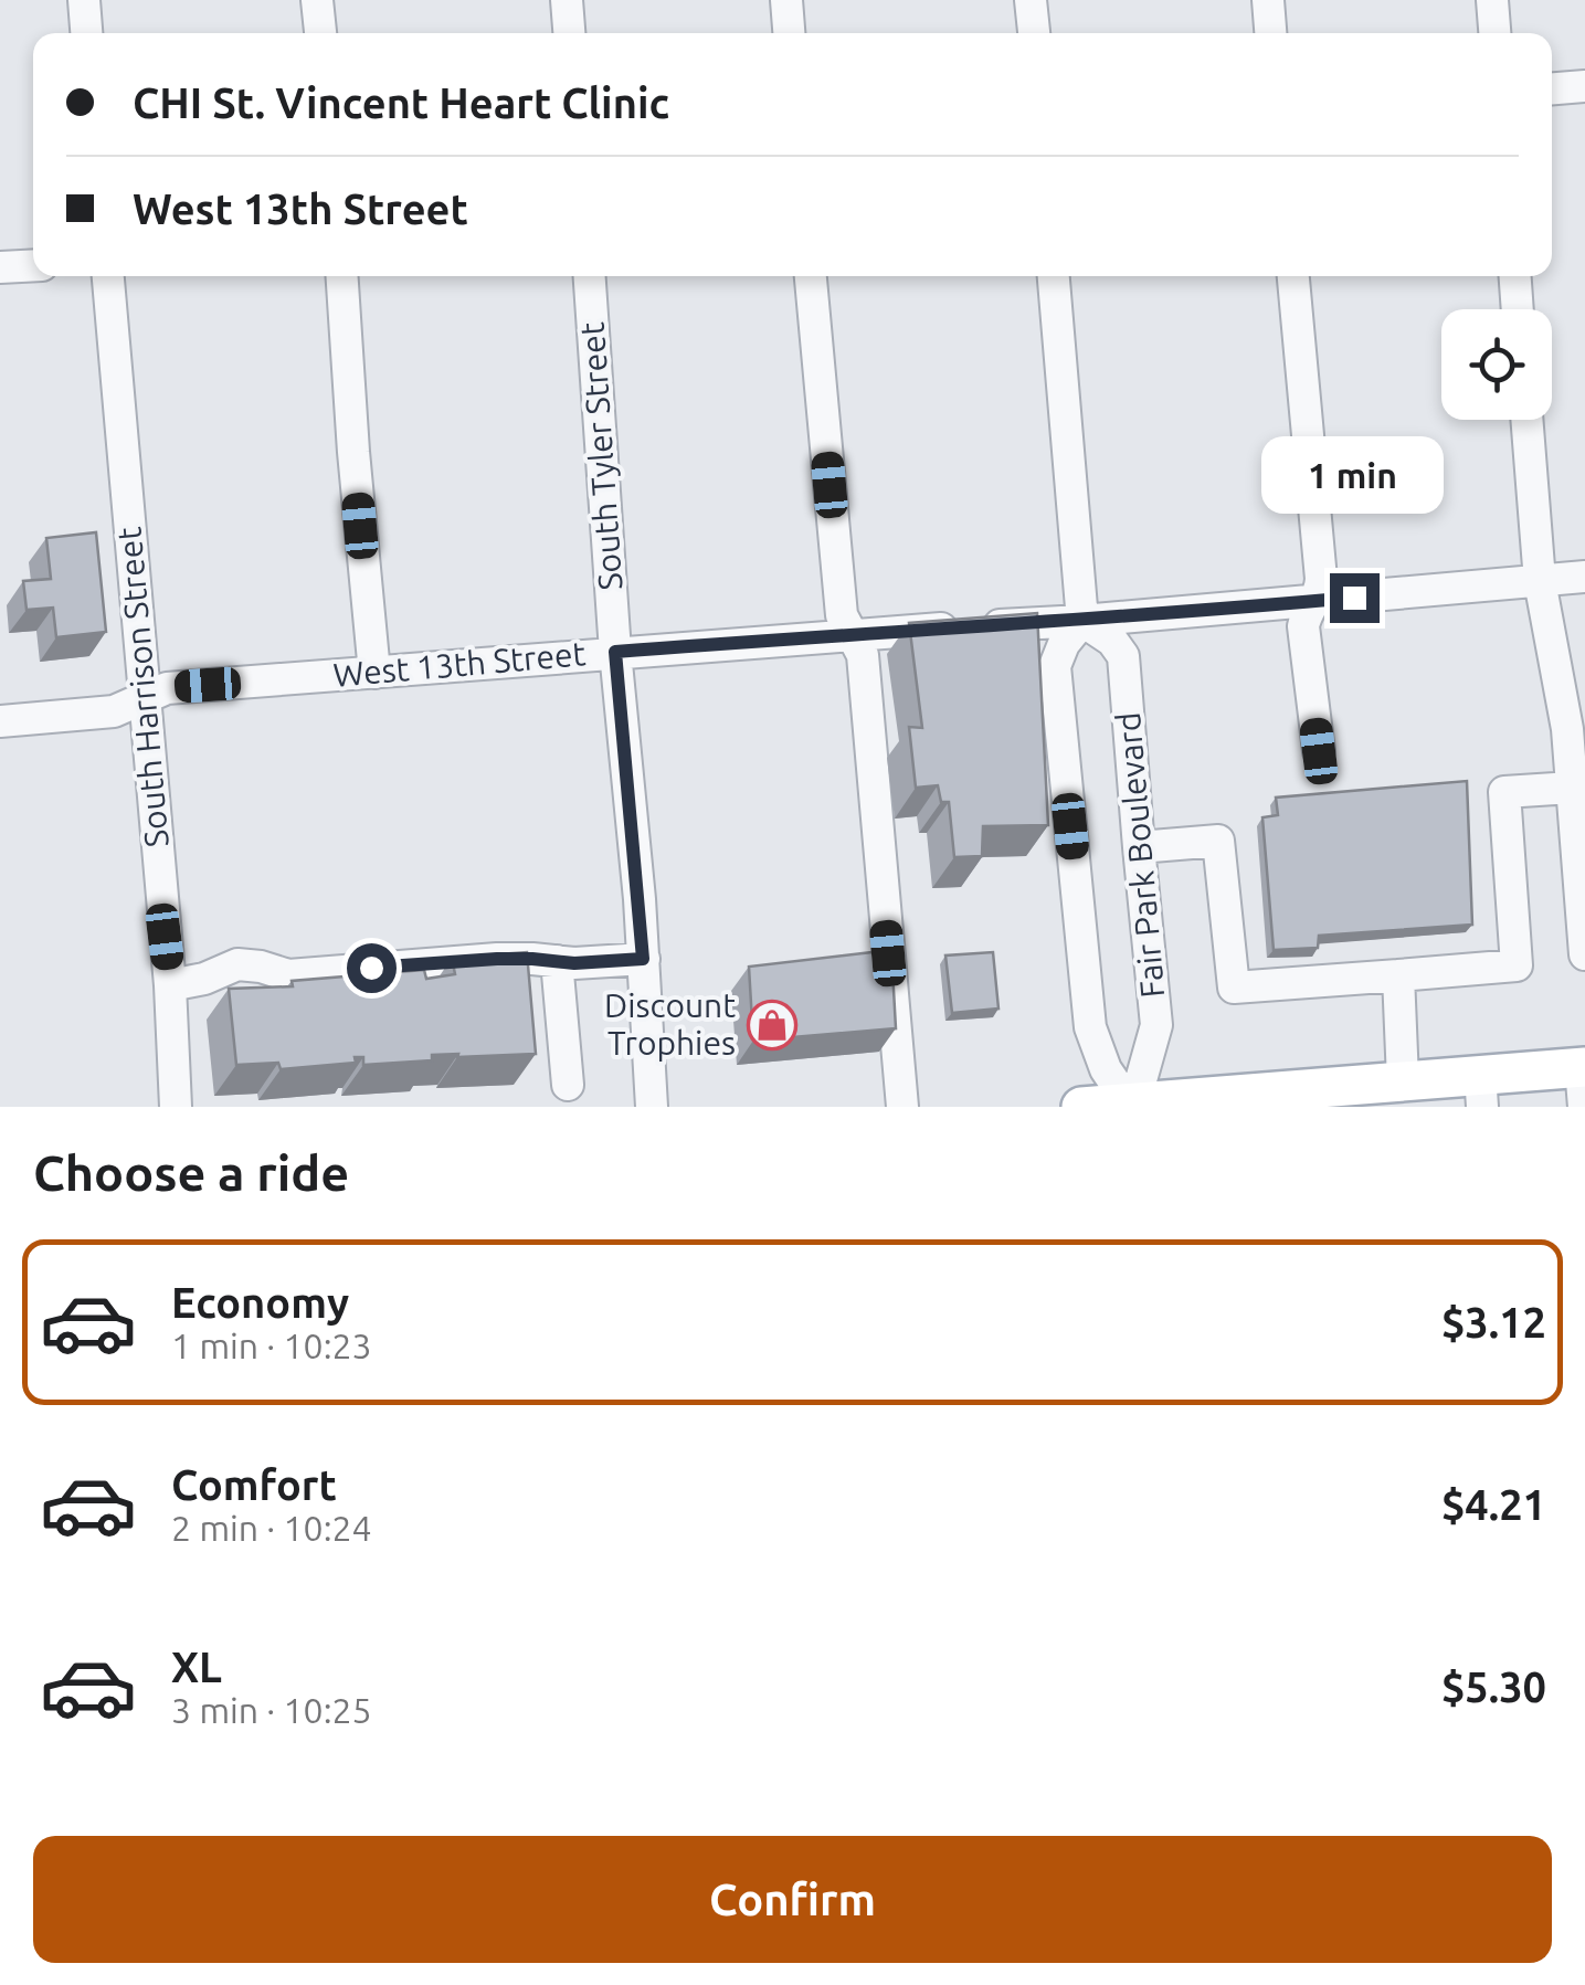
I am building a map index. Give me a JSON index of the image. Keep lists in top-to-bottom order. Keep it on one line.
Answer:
{"streets":{"street":["South Tyler Street","West 13th Street","South Harrison Street","Fair Park Boulevard"]},"crossings":[["South Tyler Street","West 13th Street"],["West 13th Street","South Harrison Street"],["West 13th Street","Fair Park Boulevard"]],"places":{"shop":["Discount Trophies"]},"page":{"banner":["CHI St. Vincent Heart Clinic","West 13th Street"],"bubble":"1 min","heading":"Choose a ride","list":[{"name":"Economy","note":"1 min · 10:23","value":"$3.12"},{"name":"Comfort","note":"2 min · 10:24","value":"$4.21"},{"name":"XL","note":"3 min · 10:25","value":"$5.30"}],"buttons":"Confirm"}}
